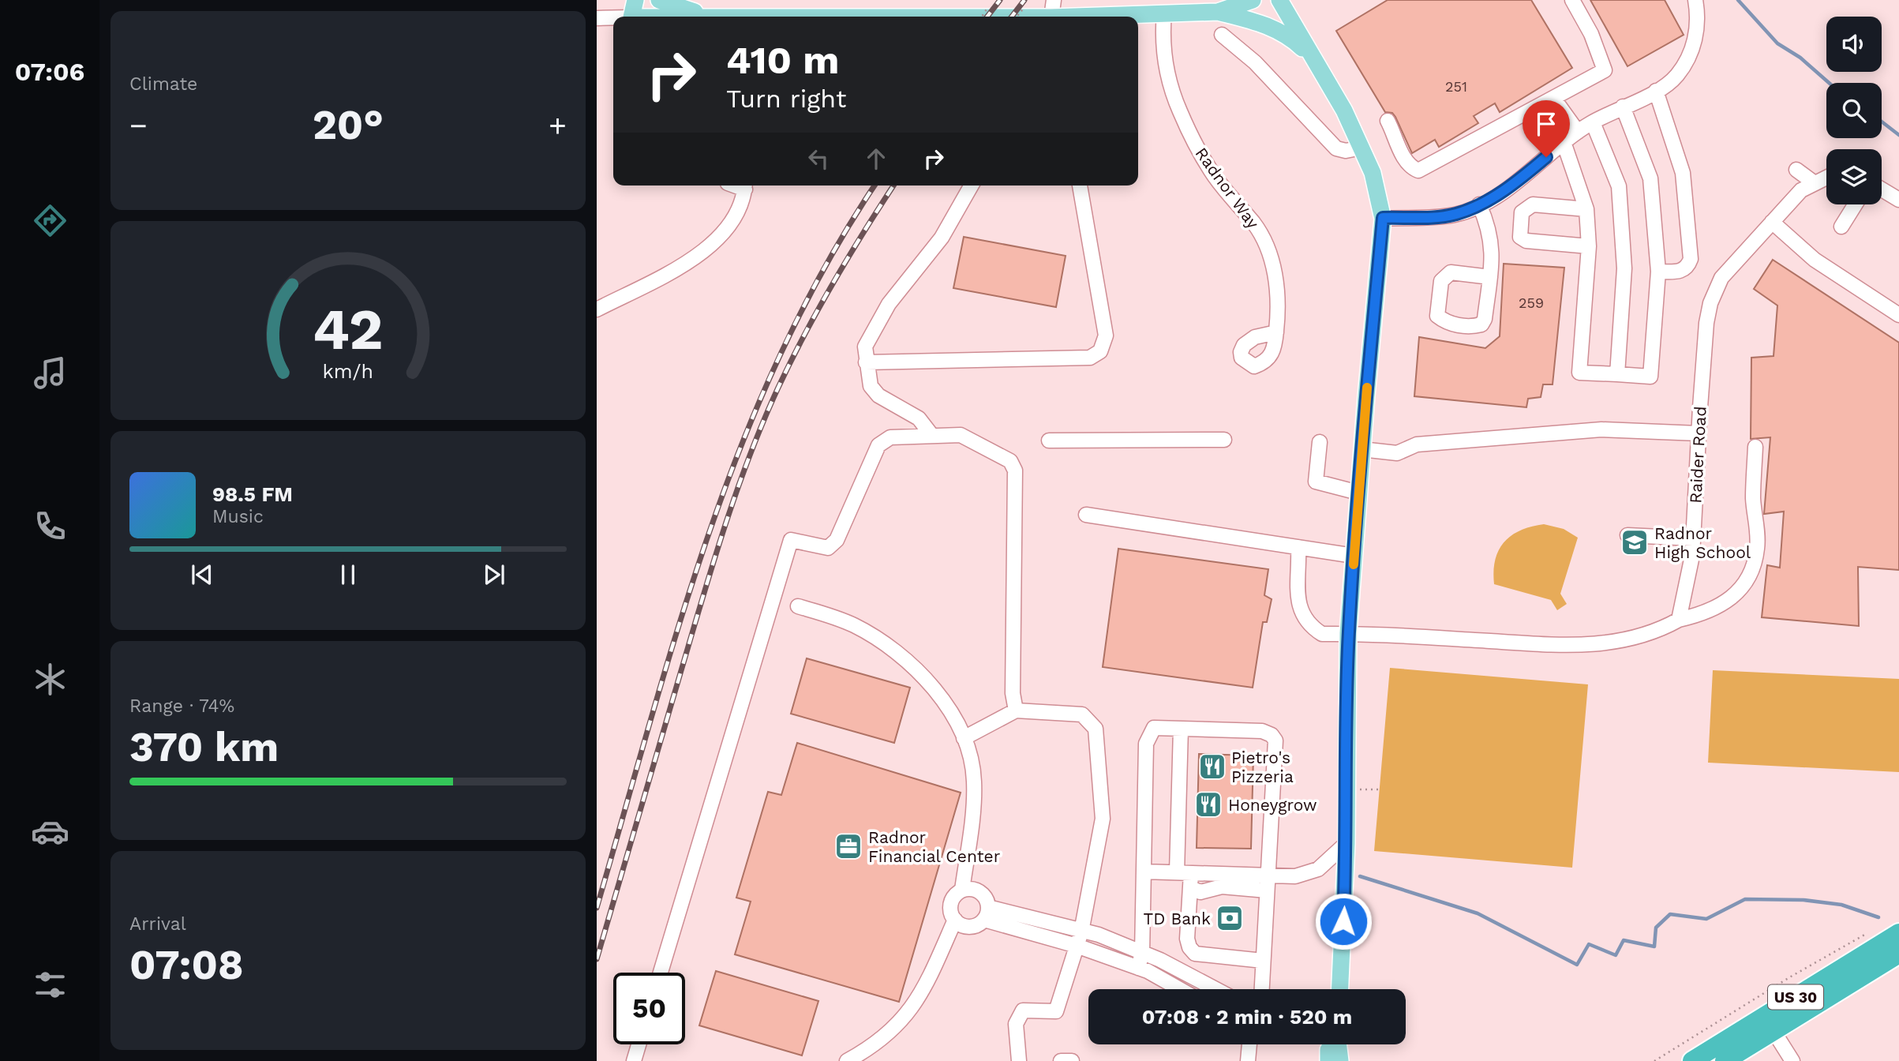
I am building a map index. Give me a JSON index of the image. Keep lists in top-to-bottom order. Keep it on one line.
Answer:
{"streets":{"highway":["US 30"],"street":["Radnor Way","Raider Road"]},"places":{"school or university":["Radnor High School"],"restaurant":["Pietro's Pizzeria","Honeygrow"],"office":["Radnor Financial Center"],"bank":["TD Bank"]},"house_numbers":["251","259"],"page":{"tabs":"07:06","tile":["Climate",["Range · 74%","370 km"],["Arrival","07:08"]],"turn":["410 m","Turn right"],"heat":["−","20°","+"],"song":["98.5 FM","Music"],"limit":"50","trip":"07:08 · 2 min · 520 m","gauge":["42","km/h"]}}
